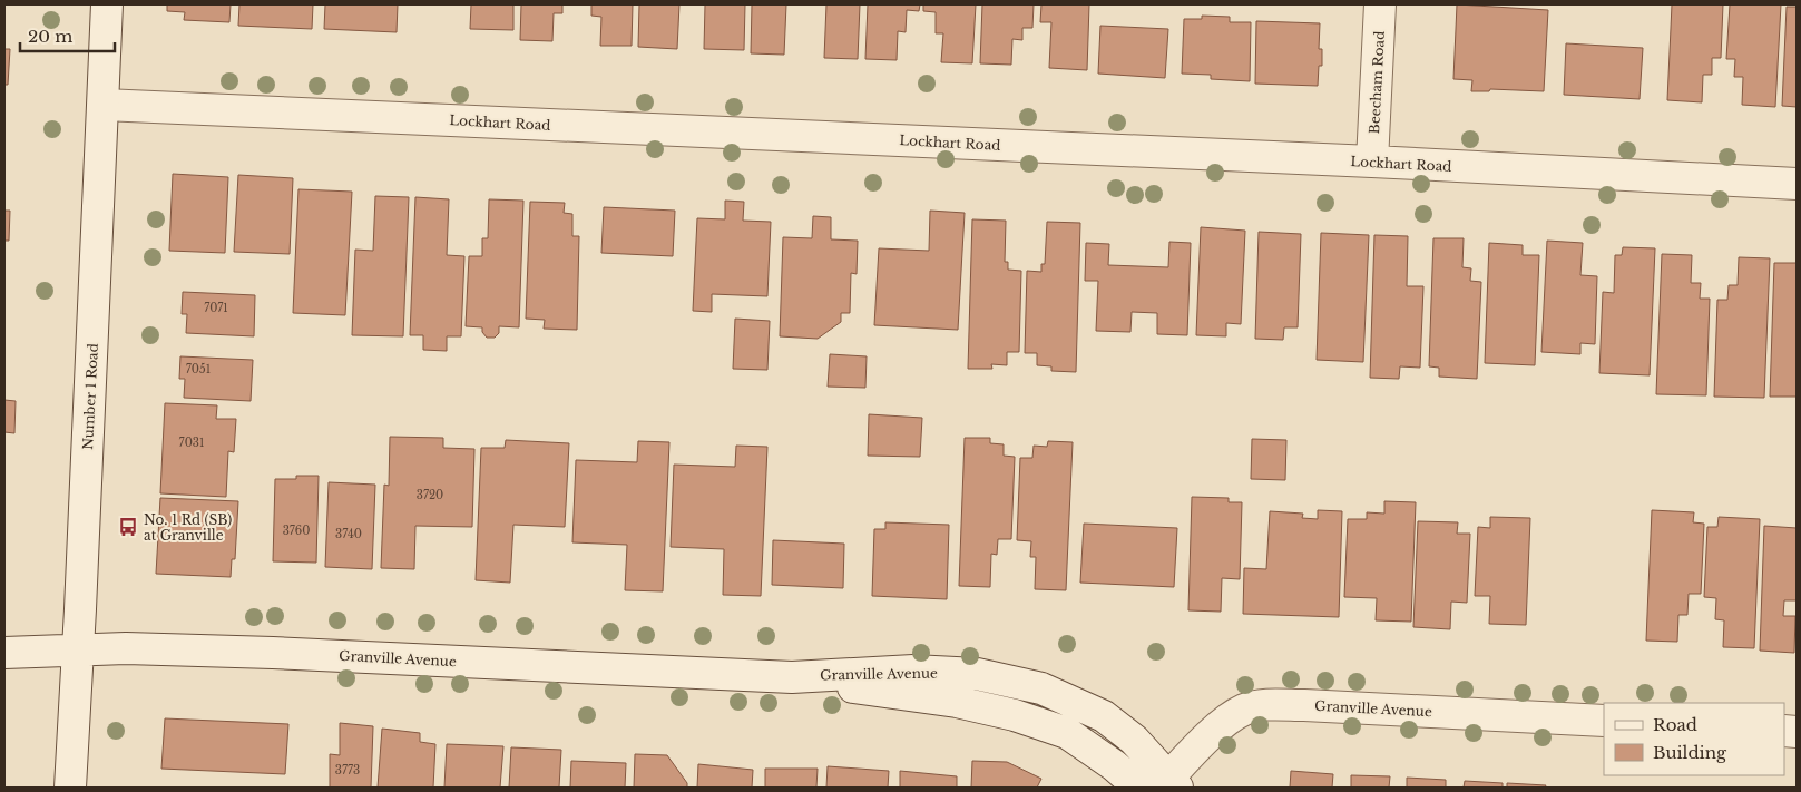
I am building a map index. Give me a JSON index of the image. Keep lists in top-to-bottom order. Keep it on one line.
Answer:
{"streets":{"street":["Beecham Road","Lockhart Road","Number 1 Road","Granville Avenue"]},"crossings":[["Beecham Road","Lockhart Road"],["Lockhart Road","Number 1 Road"],["Number 1 Road","Granville Avenue"]],"places":{"bus stop":["No. 1 Rd (SB) at Granville"]},"house_numbers":["7071","7051","7031","3720","3760","3740","3773"],"legend":["Road","Building"],"scale_bar":"20 m"}
